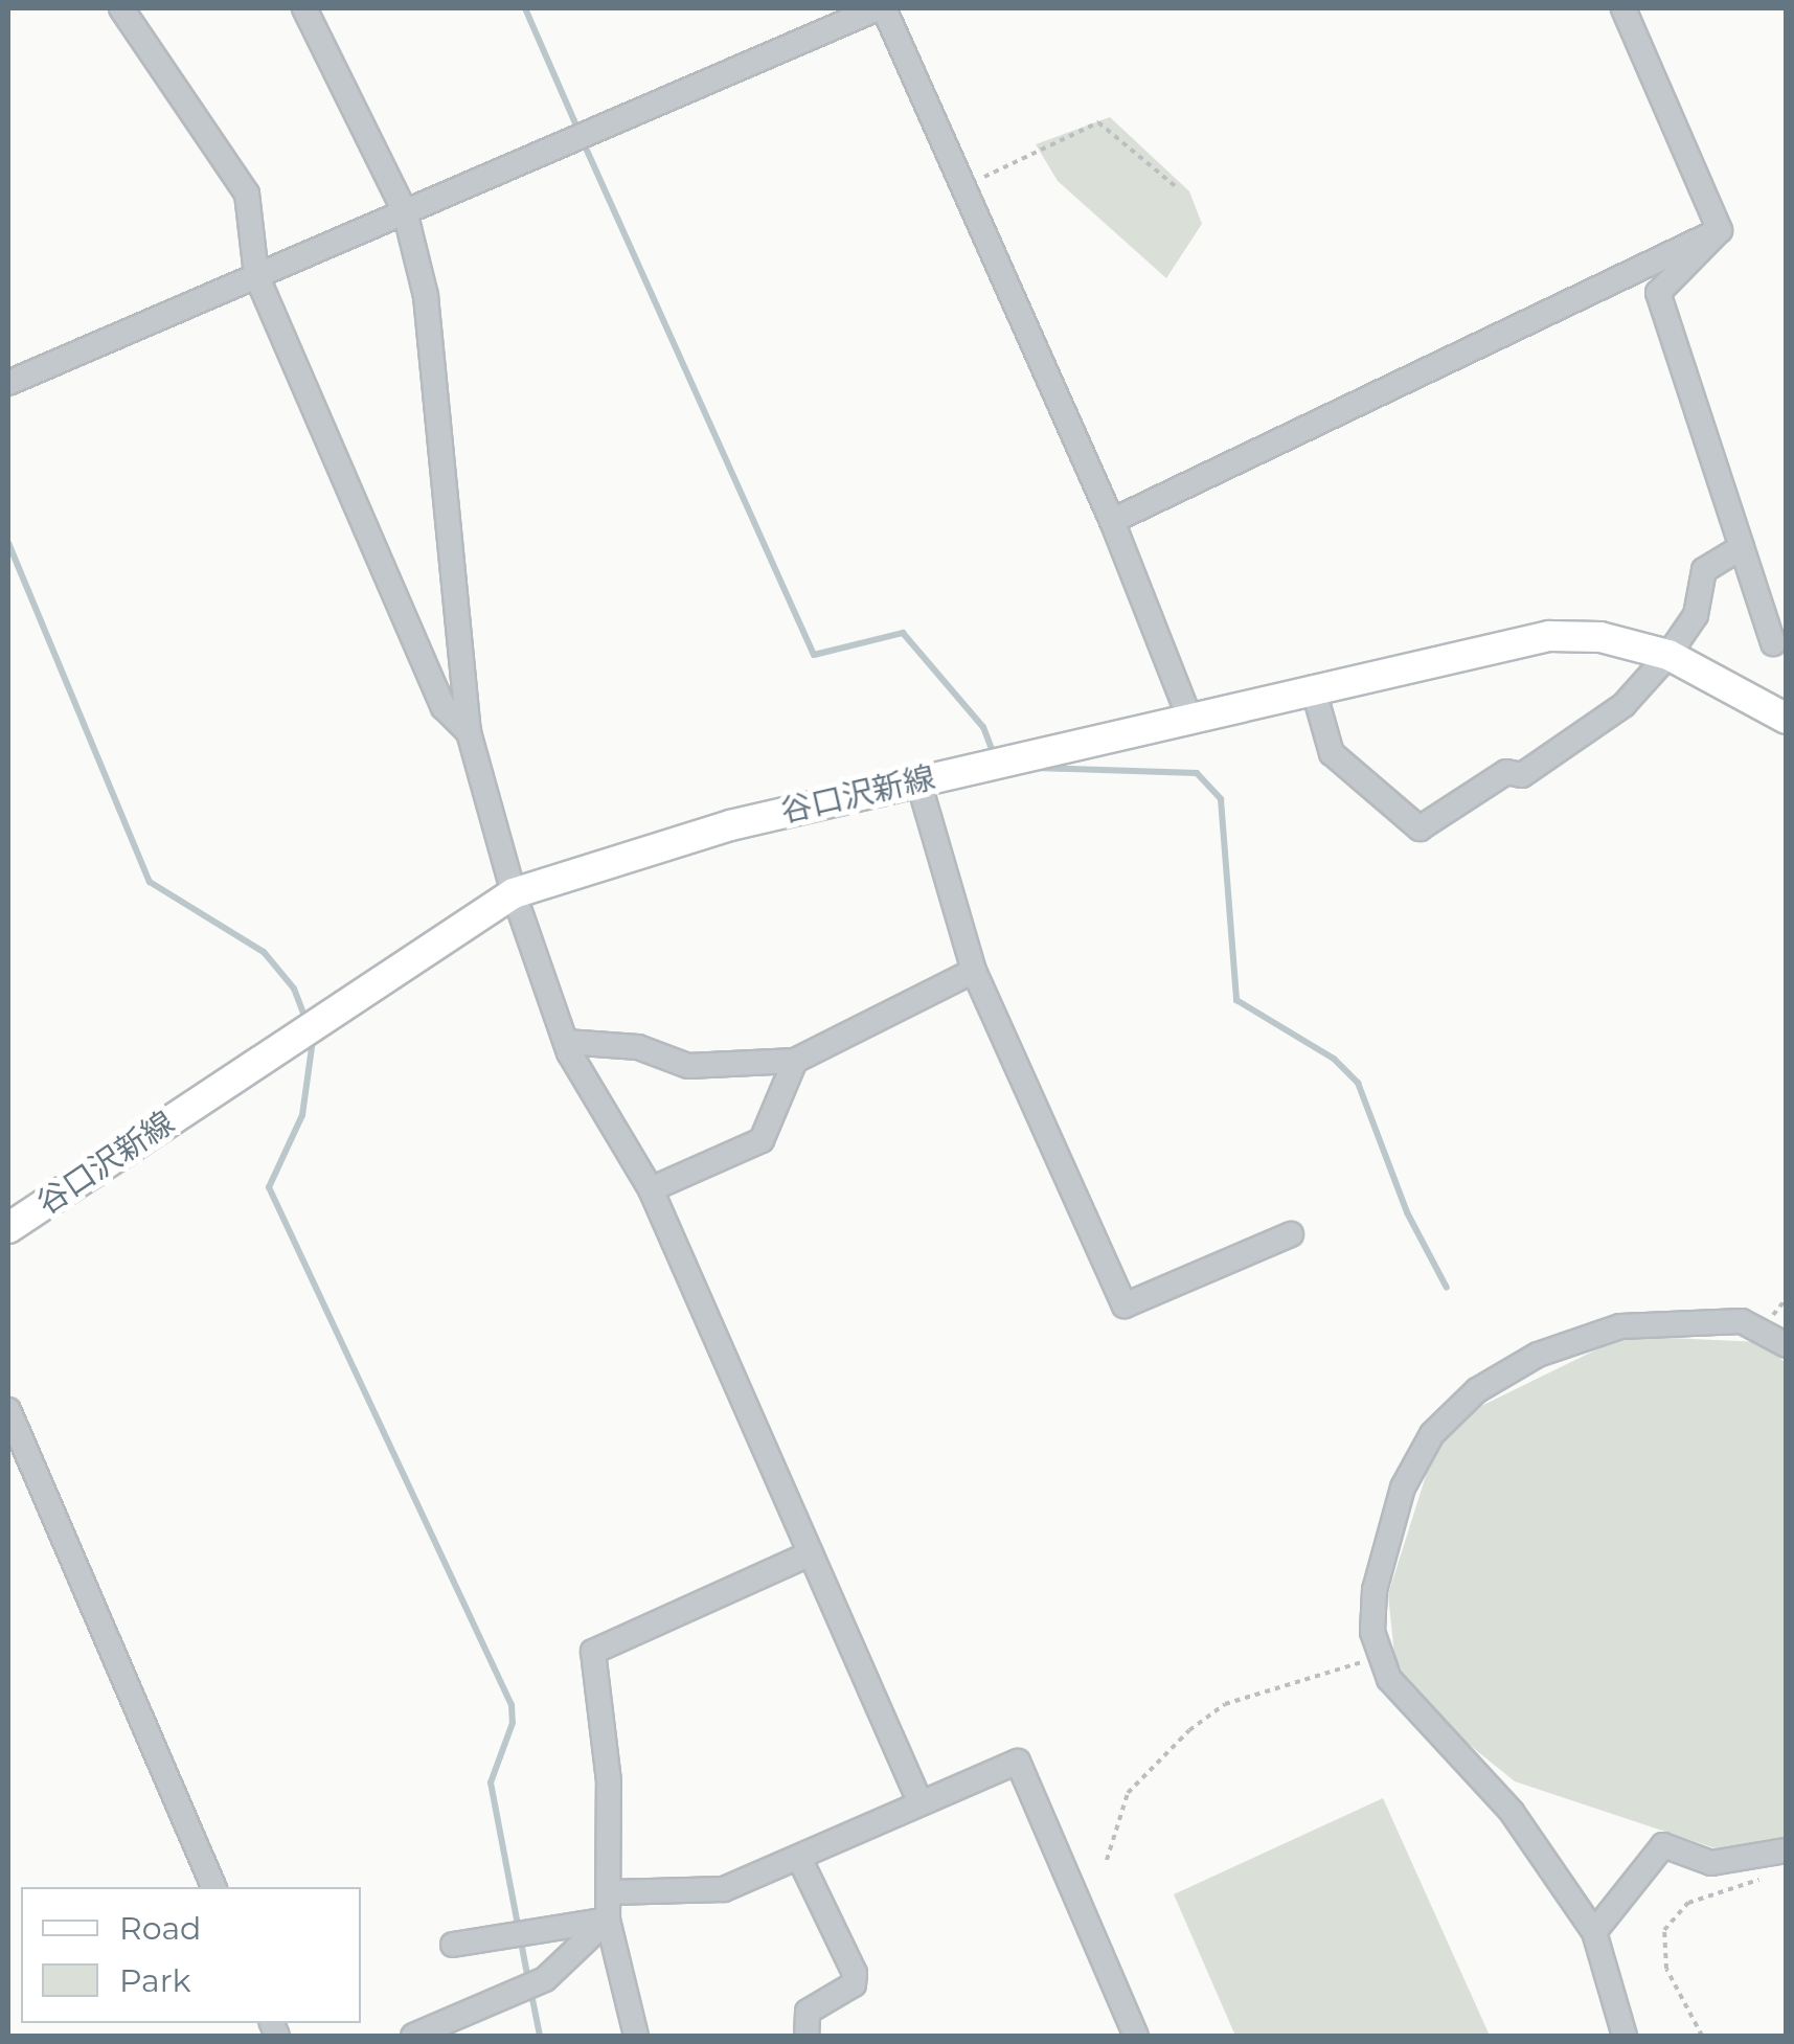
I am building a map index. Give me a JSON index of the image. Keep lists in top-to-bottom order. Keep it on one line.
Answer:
{"streets":{"main road":["谷口沢新線"]},"legend":["Road","Park"]}
